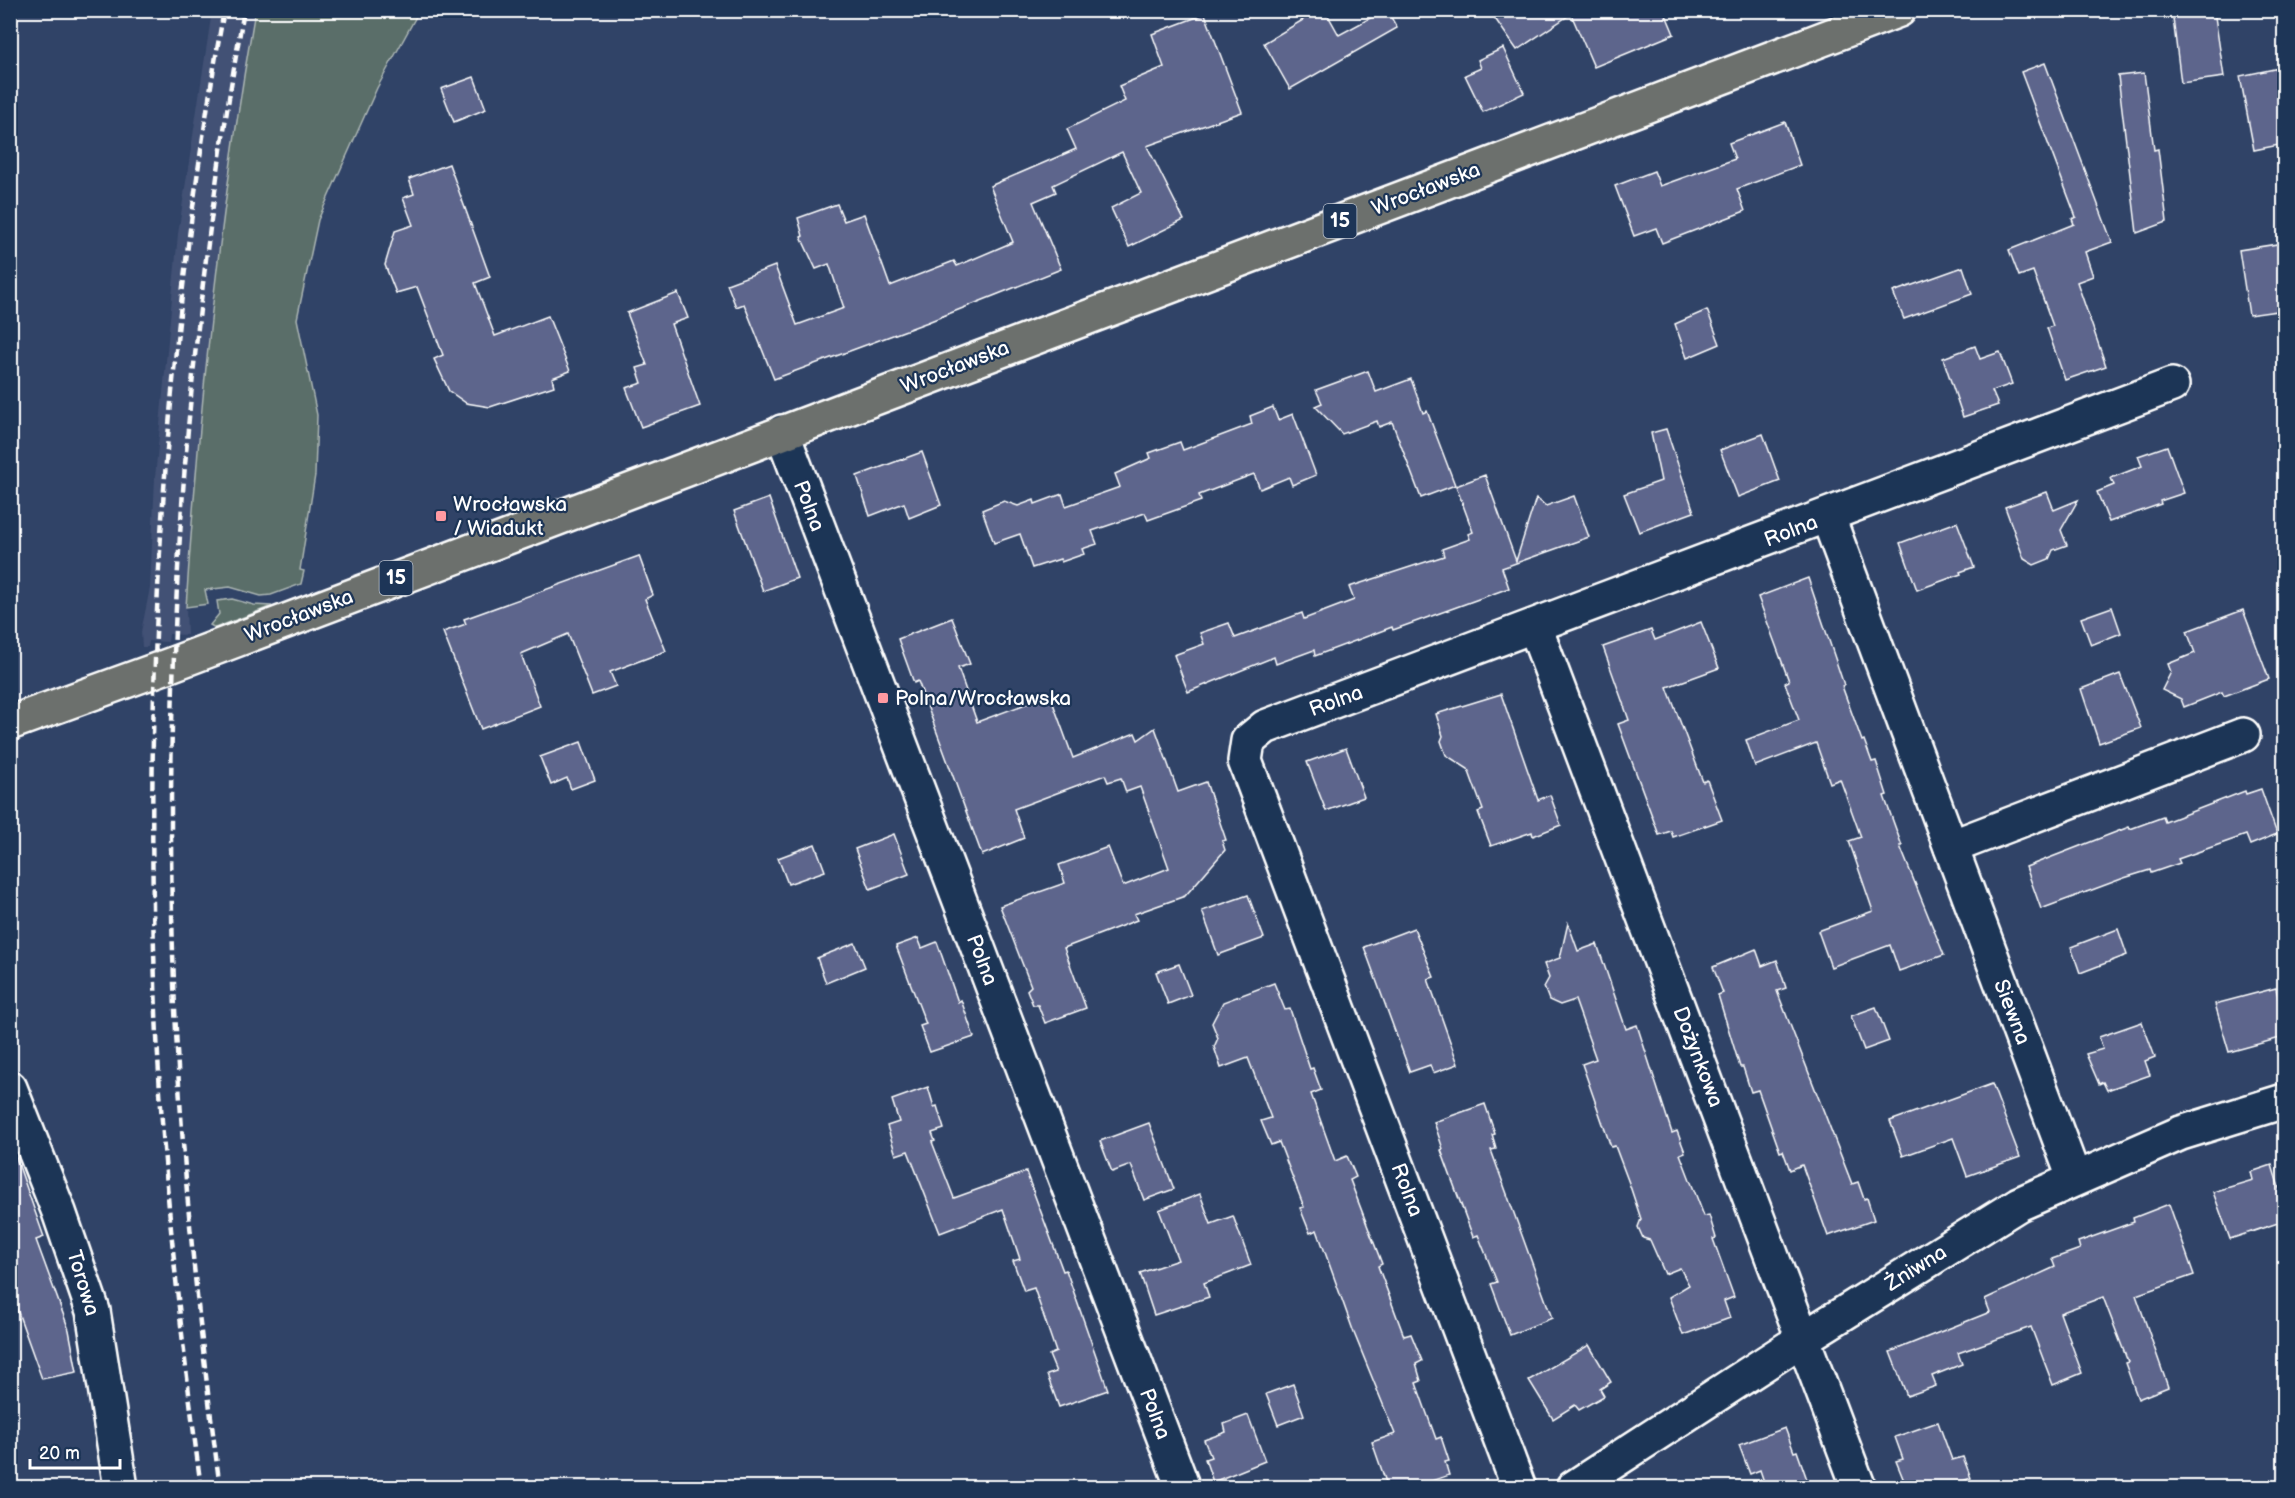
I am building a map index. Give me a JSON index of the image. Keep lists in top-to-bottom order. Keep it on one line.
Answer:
{"streets":{"main road":["Wrocławska","15"],"street":["Polna","Rolna","Siewna","Dożynkowa","Żniwna","Torowa"]},"crossings":[["Wrocławska","Polna"],["Rolna","Siewna"],["Rolna","Dożynkowa"],["Siewna","Żniwna"],["Dożynkowa","Żniwna"]],"places":{"transit":["Wrocławska / Wiadukt","Polna/Wrocławska"]},"scale_bar":"20 m"}
